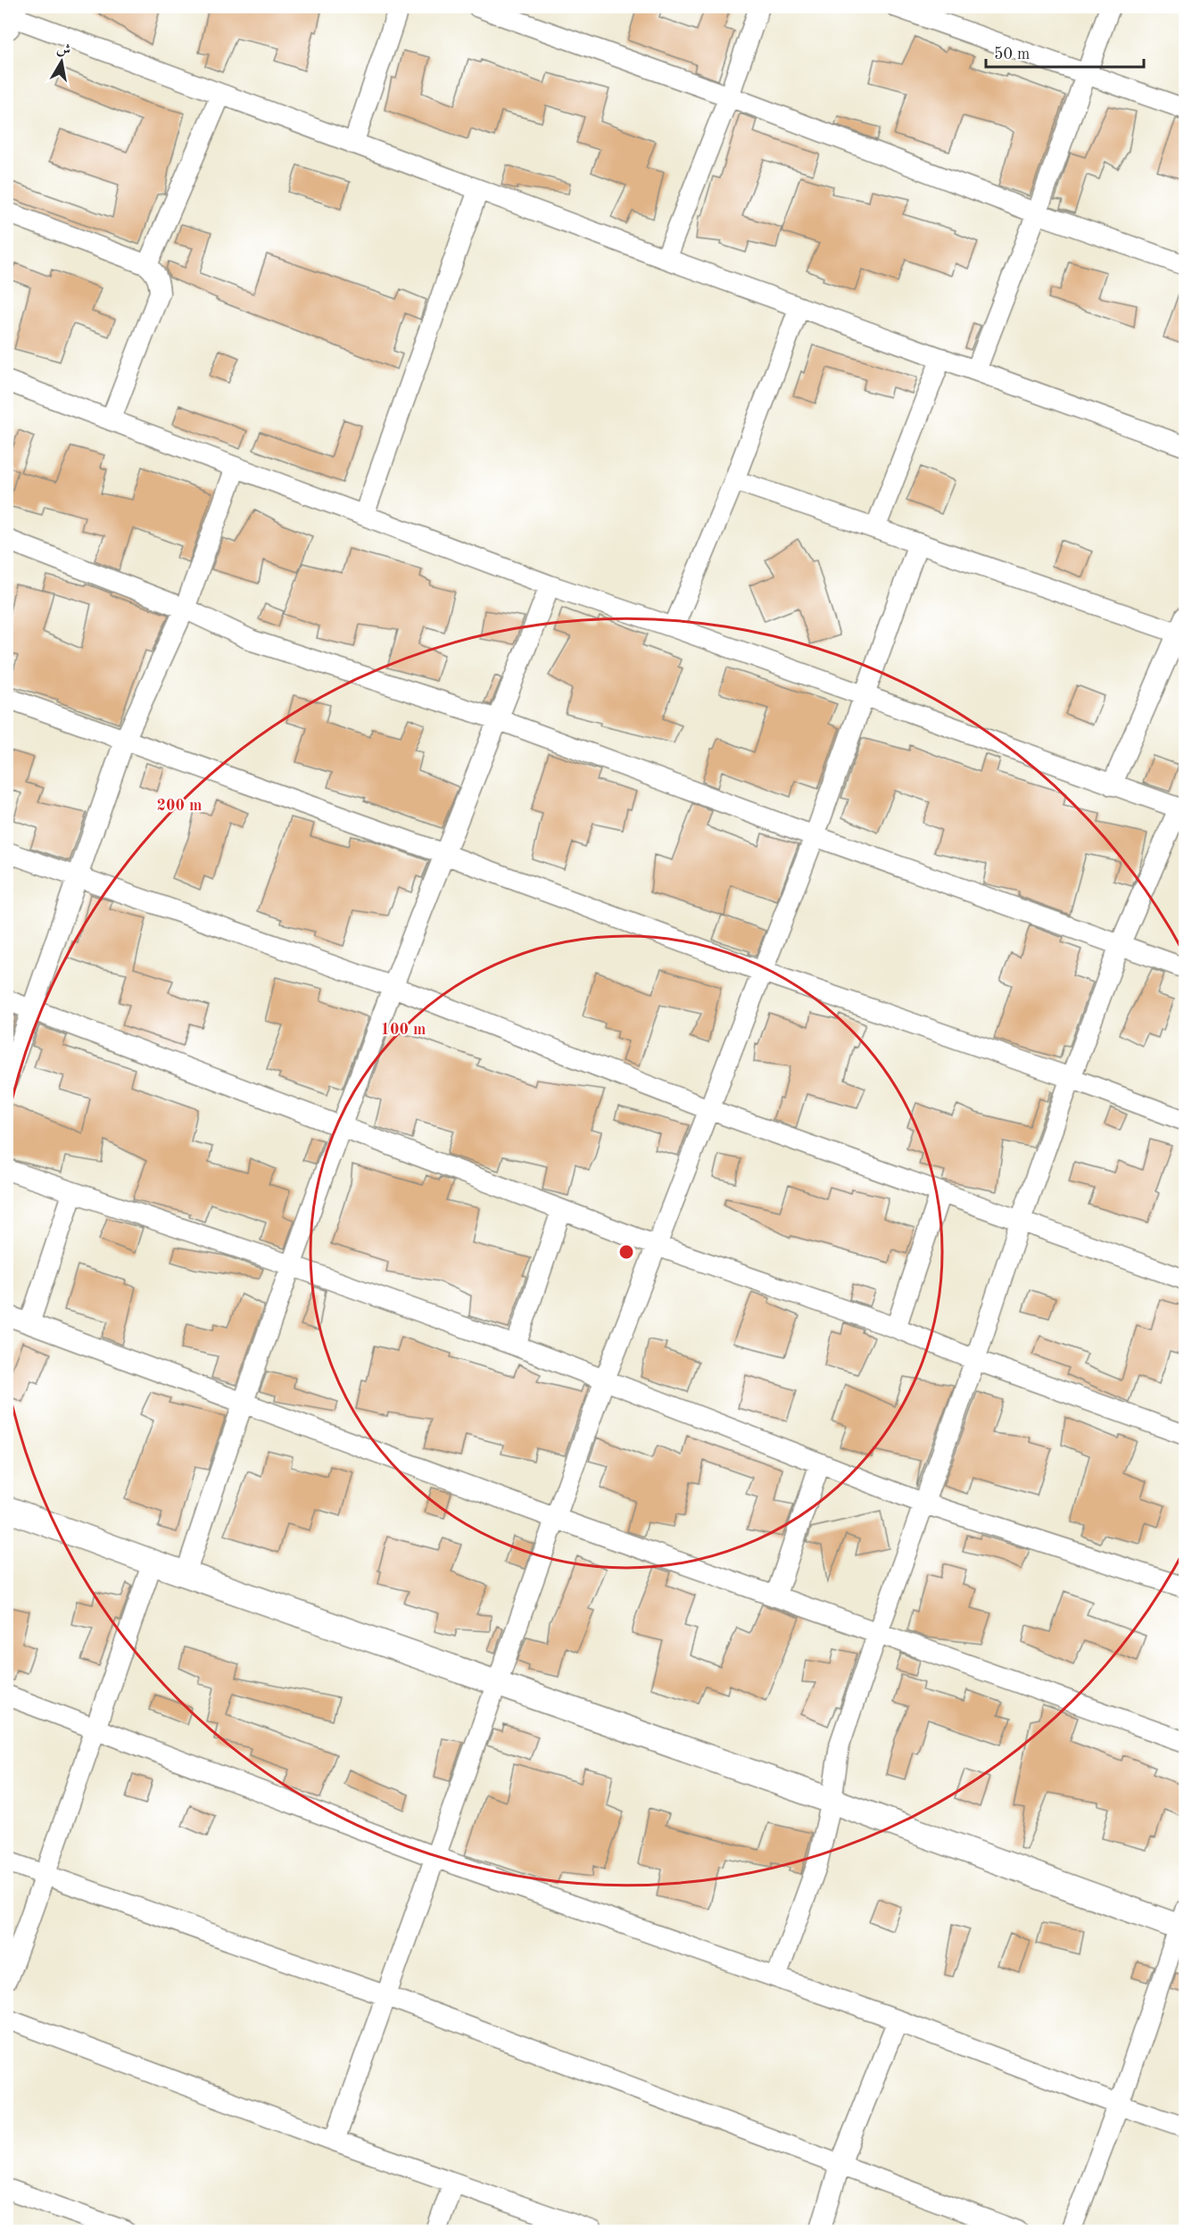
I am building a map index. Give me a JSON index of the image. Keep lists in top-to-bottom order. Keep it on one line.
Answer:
{"scale_bar":"50 m","north":"top","rings":["200 m","100 m"]}
